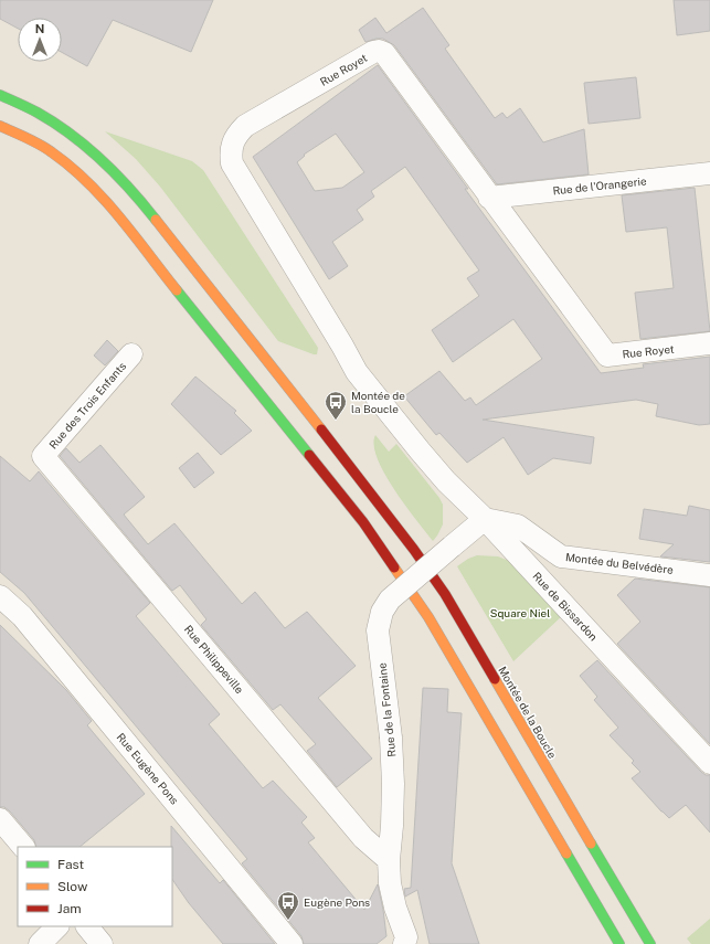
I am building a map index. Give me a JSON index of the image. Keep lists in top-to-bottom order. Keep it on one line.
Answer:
{"streets":{"main road":["Montée de la Boucle"],"street":["Rue Royet","Rue de l'Orangerie","Rue des Trois Enfants","Montée du Belvédère","Rue de Bissardon","Rue Philippeville","Rue de la Fontaine","Rue Eugène Pons"]},"crossings":[["Rue Royet","Rue de l'Orangerie"],["Rue Royet","Rue de Bissardon"],["Rue des Trois Enfants","Rue Philippeville"],["Montée du Belvédère","Rue de Bissardon"],["Montée du Belvédère","Rue de la Fontaine"],["Rue de Bissardon","Rue de la Fontaine"],["Rue Philippeville","Rue de la Fontaine"]],"parks":["Square Niel"],"places":{"bus stop":["Montée de la Boucle","Eugène Pons"]},"legend":["Fast","Slow","Jam"],"north":"top"}
